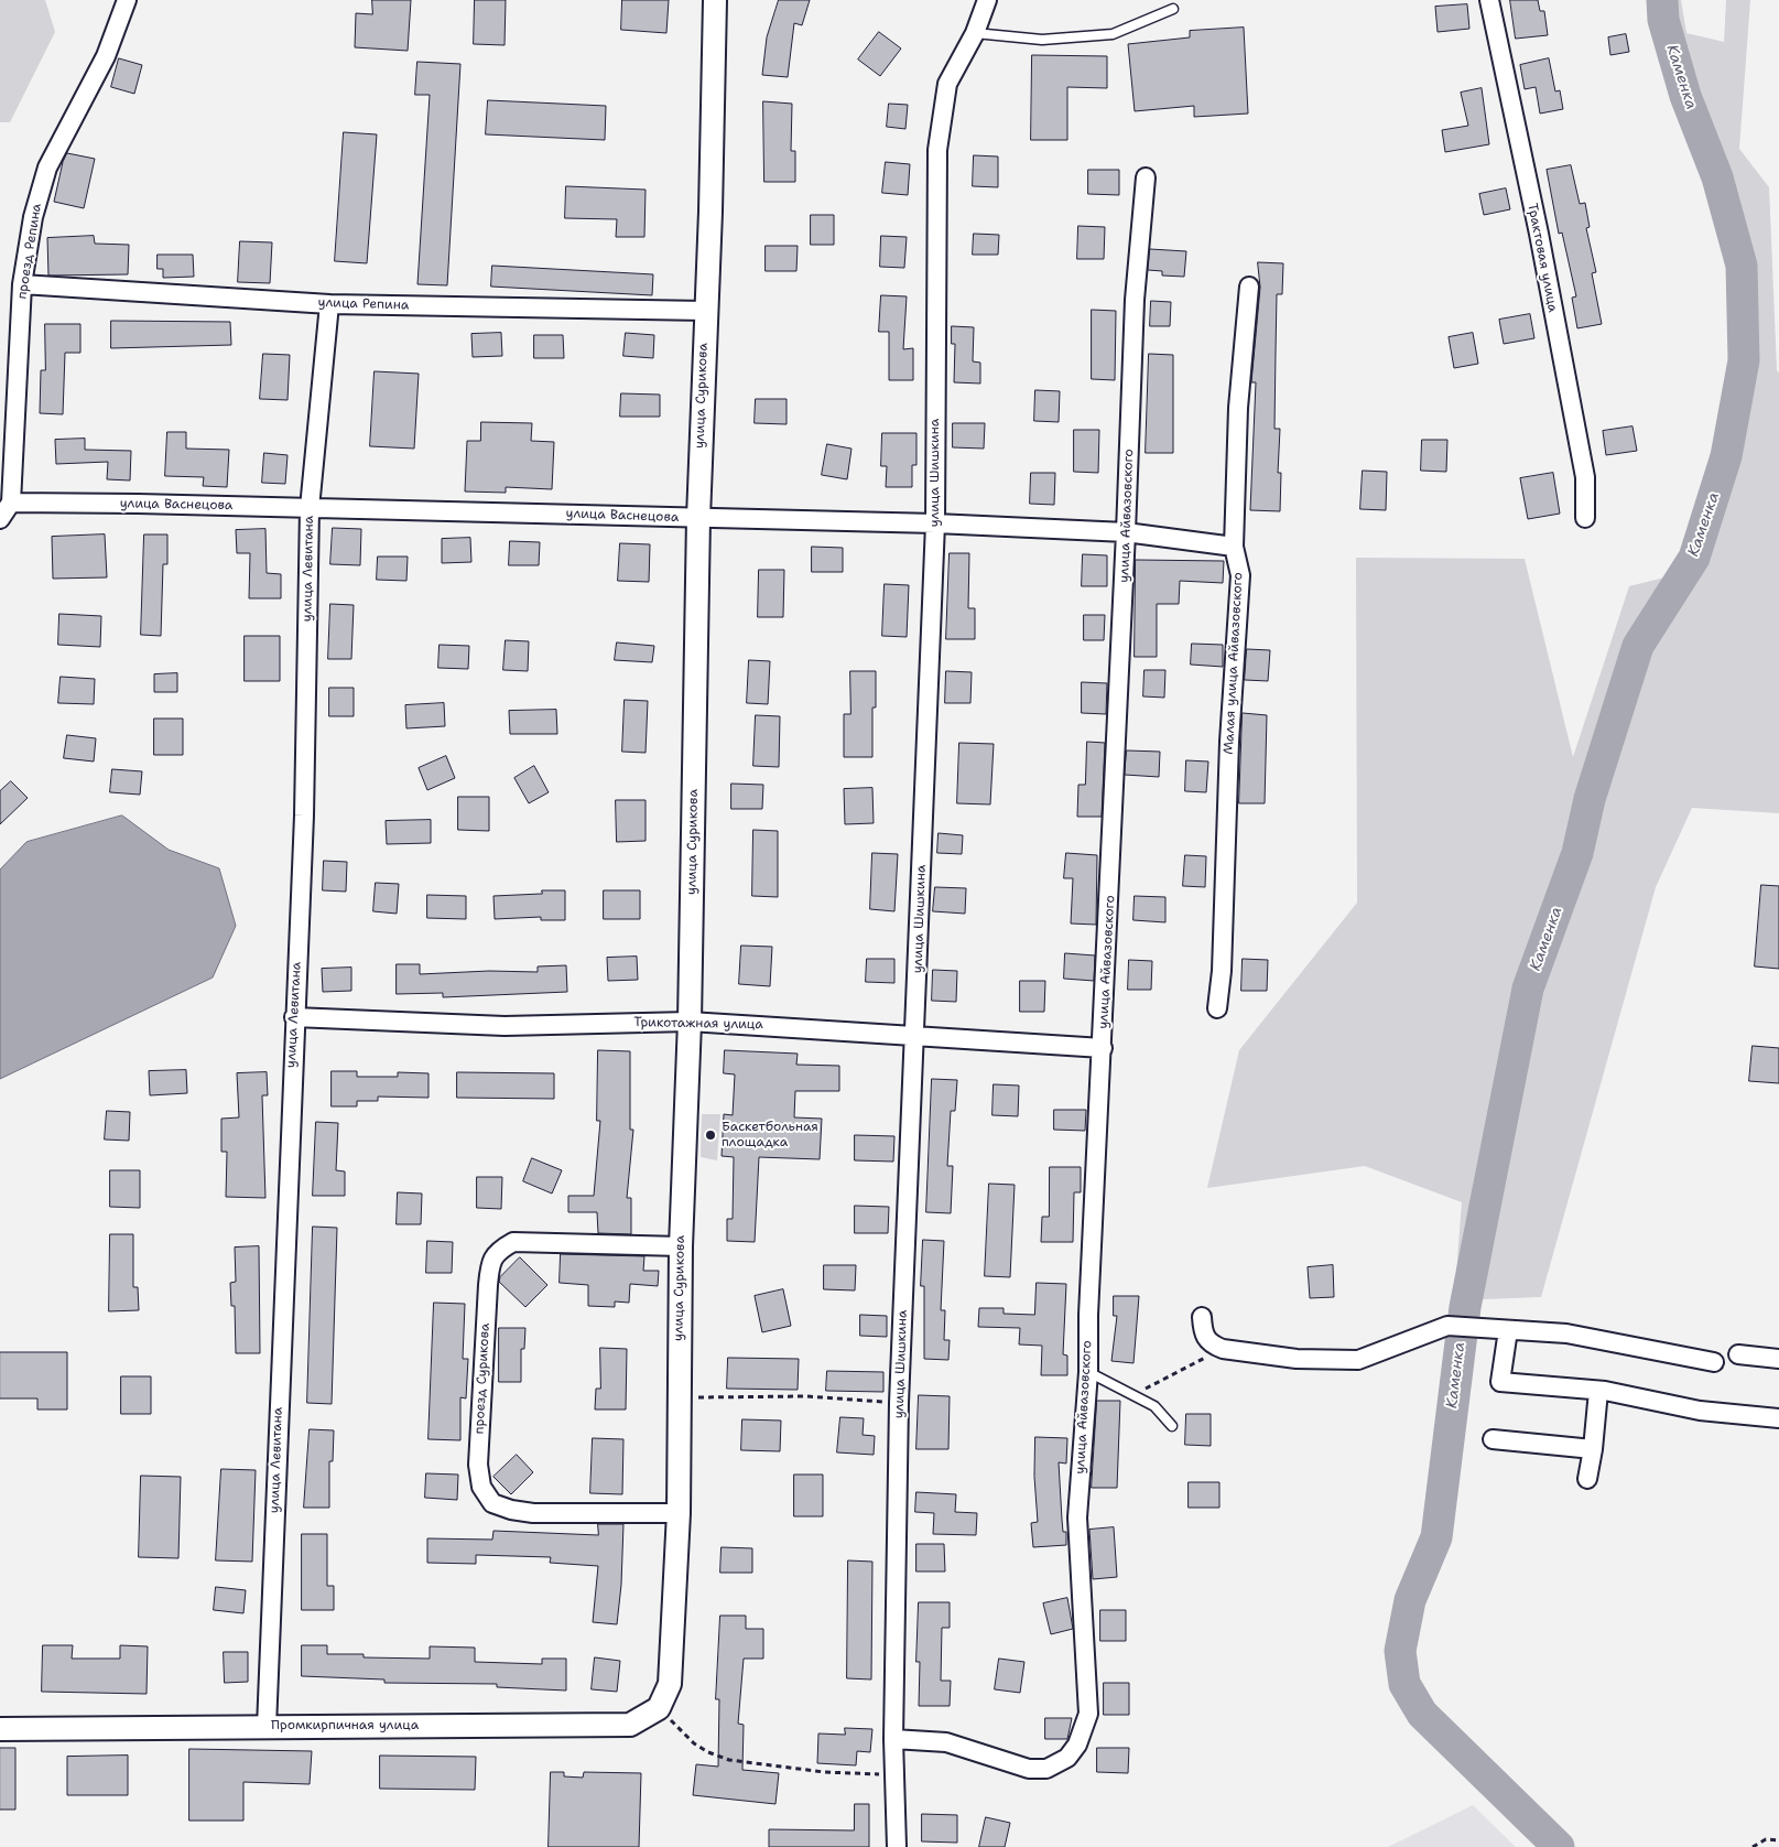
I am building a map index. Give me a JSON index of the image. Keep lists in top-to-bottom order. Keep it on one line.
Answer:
{"streets":{"street":["проезд Репина","Трактовая улица","улица Репина","улица Сурикова","улица Шишкина","улица Васнецова","улица Айвазовского","улица Левитана","Малая улица Айвазовского","Трикотажная улица","проезд Сурикова","Промкирпичная улица"]},"crossings":[["проезд Репина","улица Репина"],["проезд Репина","улица Васнецова"],["улица Репина","улица Сурикова"],["улица Репина","улица Левитана"],["улица Сурикова","улица Васнецова"],["улица Сурикова","Трикотажная улица"],["улица Сурикова","проезд Сурикова"],["улица Сурикова","Промкирпичная улица"],["улица Шишкина","улица Васнецова"],["улица Шишкина","улица Айвазовского"],["улица Шишкина","Трикотажная улица"],["улица Васнецова","улица Айвазовского"],["улица Васнецова","улица Левитана"],["улица Васнецова","Малая улица Айвазовского"],["улица Айвазовского","Трикотажная улица"],["улица Левитана","Трикотажная улица"],["улица Левитана","Промкирпичная улица"]],"water":["Каменка"],"places":["Баскетбольная площадка"]}
